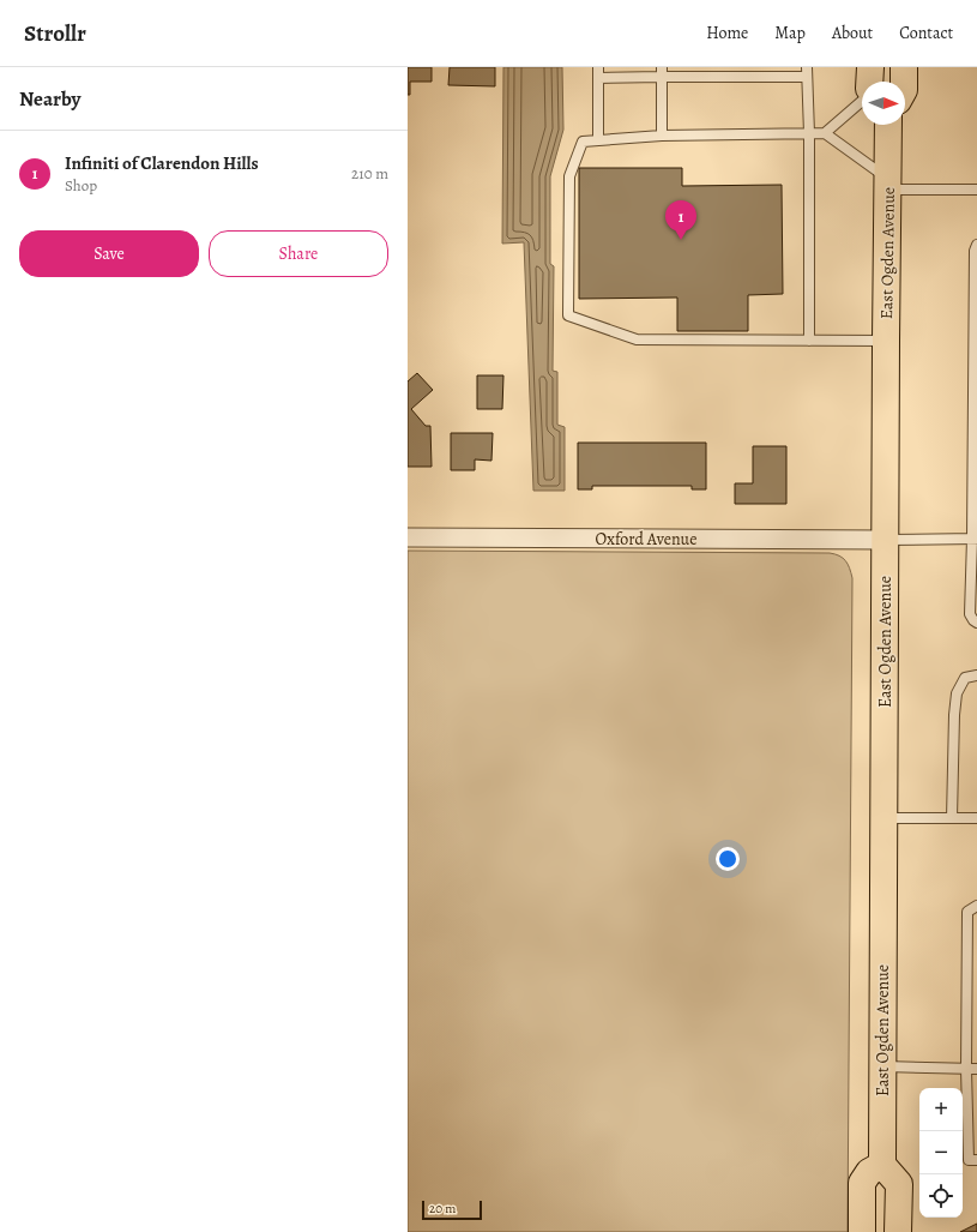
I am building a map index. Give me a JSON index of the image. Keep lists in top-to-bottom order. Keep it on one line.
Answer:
{"streets":{"main road":["East Ogden Avenue"],"street":["Oxford Avenue"]},"crossings":[["East Ogden Avenue","Oxford Avenue"]],"scale_bar":"20 m","north":"right","page":{"header":"Strollr","nav":["Home","Map","About","Contact"],"heading":"Nearby","list":[{"mark":"1","name":"Infiniti of Clarendon Hills","note":"Shop","value":"210 m"}],"pins":"1","buttons":["Save","Share"],"map_buttons":["+","−"],"scale":"20 m"}}
